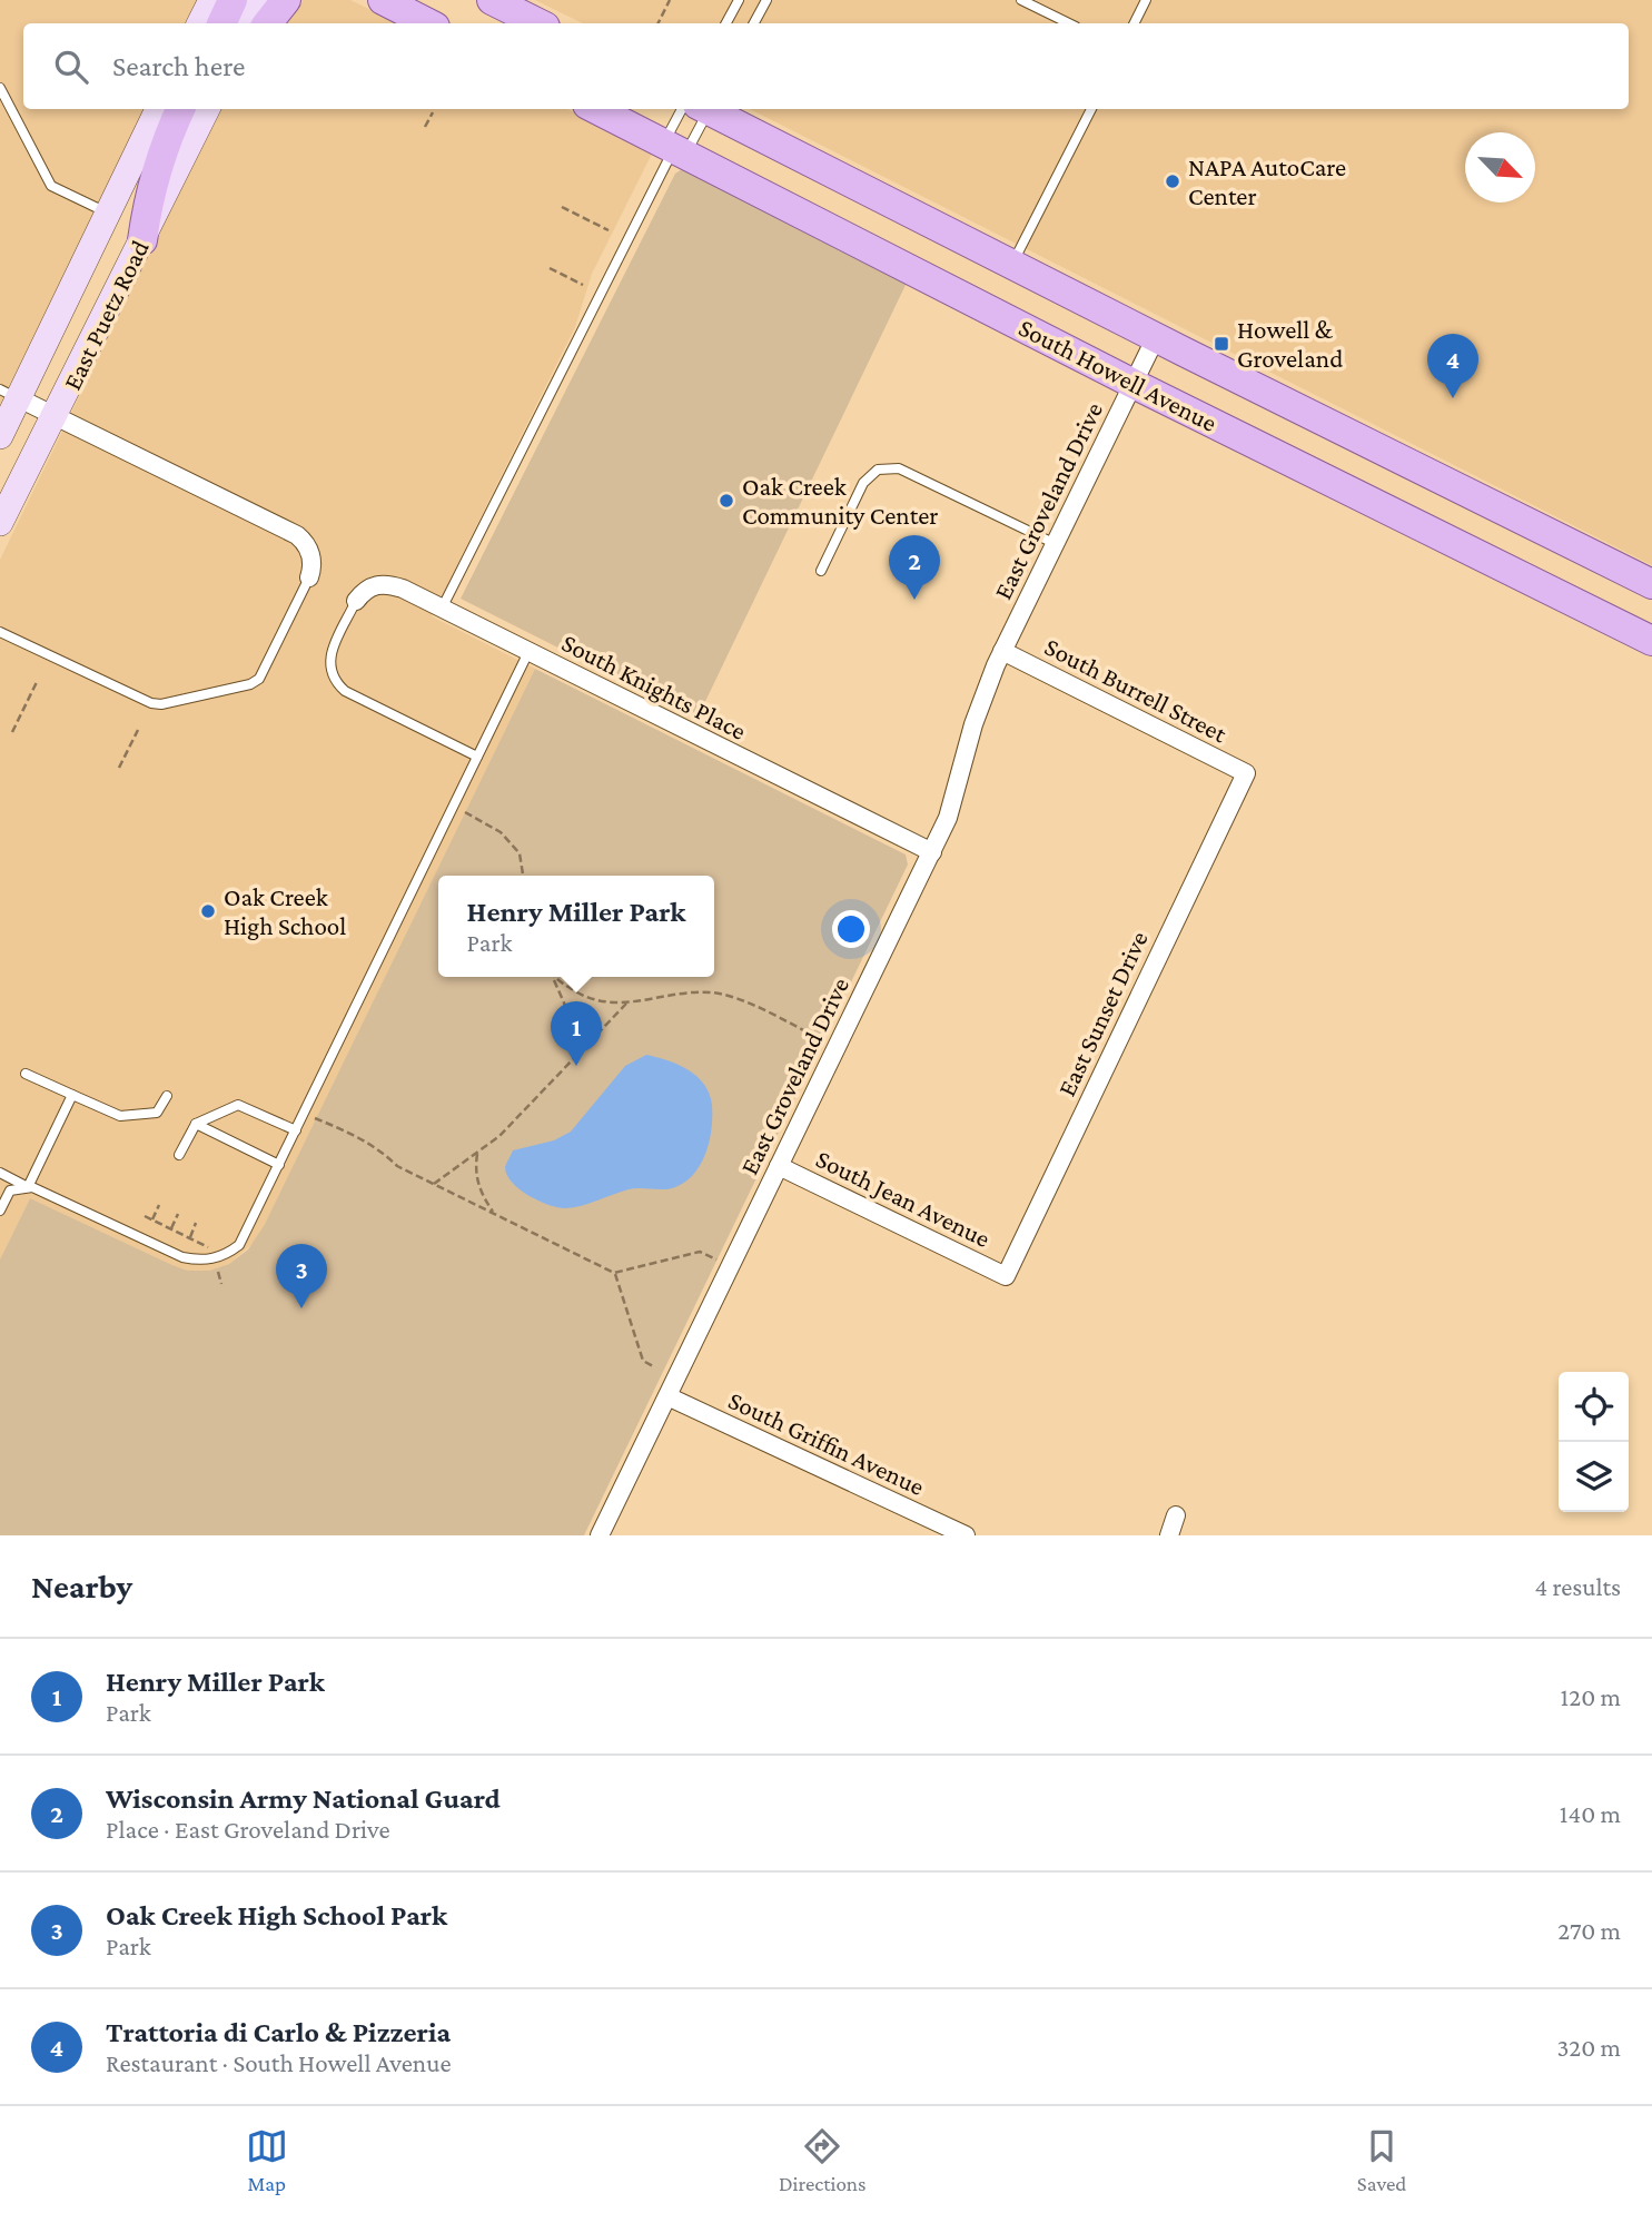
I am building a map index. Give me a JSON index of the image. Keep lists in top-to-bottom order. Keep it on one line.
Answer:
{"streets":{"main road":["South Howell Avenue"],"street":["East Puetz Road","East Groveland Drive","South Knights Place","South Burrell Street","East Sunset Drive","South Jean Avenue","South Griffin Avenue"]},"crossings":[["South Howell Avenue","East Groveland Drive"],["East Groveland Drive","South Knights Place"],["East Groveland Drive","South Burrell Street"],["East Groveland Drive","South Jean Avenue"],["East Groveland Drive","South Griffin Avenue"],["South Burrell Street","East Sunset Drive"],["East Sunset Drive","South Jean Avenue"]],"places":{"other":["NAPA AutoCare Center","Oak Creek Community Center","Oak Creek High School"],"transit":["Howell & Groveland"]},"north":"bottom right","page":{"search":"Search here","pins":["4","2","1","3"],"popup":["Henry Miller Park","Park"],"heading":["Nearby","4 results"],"list":[{"mark":"1","name":"Henry Miller Park","note":"Park","value":"120 m"},{"mark":"2","name":"Wisconsin Army National Guard","note":"Place · East Groveland Drive","value":"140 m"},{"mark":"3","name":"Oak Creek High School Park","note":"Park","value":"270 m"},{"mark":"4","name":"Trattoria di Carlo & Pizzeria","note":"Restaurant · South Howell Avenue","value":"320 m"}],"nav":["Map","Directions","Saved"]}}
